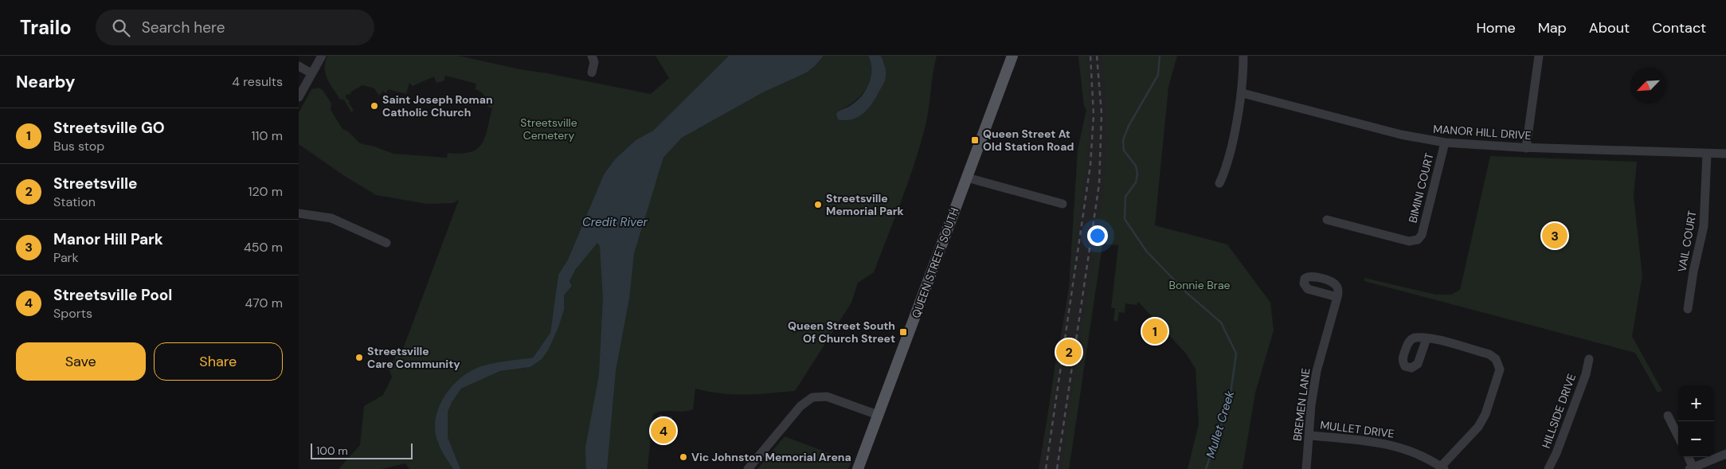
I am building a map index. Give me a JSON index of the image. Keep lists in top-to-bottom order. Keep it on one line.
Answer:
{"streets":{"main road":["QUEEN STREET SOUTH"],"street":["MANOR HILL DRIVE","BIMINI COURT","VAIL COURT","BREMEN LANE","HILLSIDE DRIVE","MULLET DRIVE"]},"crossings":[["MANOR HILL DRIVE","BIMINI COURT"],["MANOR HILL DRIVE","VAIL COURT"],["BREMEN LANE","MULLET DRIVE"]],"water":["Credit River","Mullet Creek"],"parks":["Streetsville Cemetery","Bonnie Brae"],"places":{"other":["Saint Joseph Roman Catholic Church","Streetsville Memorial Park","Streetsville Care Community","Vic Johnston Memorial Arena"],"transit":["Queen Street At Old Station Road","Queen Street South Of Church Street"]},"scale_bar":"100 m","north":"bottom left","page":{"header":"Trailo","search":"Search here","nav":["Home","Map","About","Contact"],"heading":["Nearby","4 results"],"list":[{"mark":"1","name":"Streetsville GO","note":"Bus stop","value":"110 m"},{"mark":"2","name":"Streetsville","note":"Station","value":"120 m"},{"mark":"3","name":"Manor Hill Park","note":"Park","value":"450 m"},{"mark":"4","name":"Streetsville Pool","note":"Sports","value":"470 m"}],"pins":["3","1","2","4"],"buttons":["Save","Share"],"map_buttons":["+","−"],"scale":"100 m"}}
